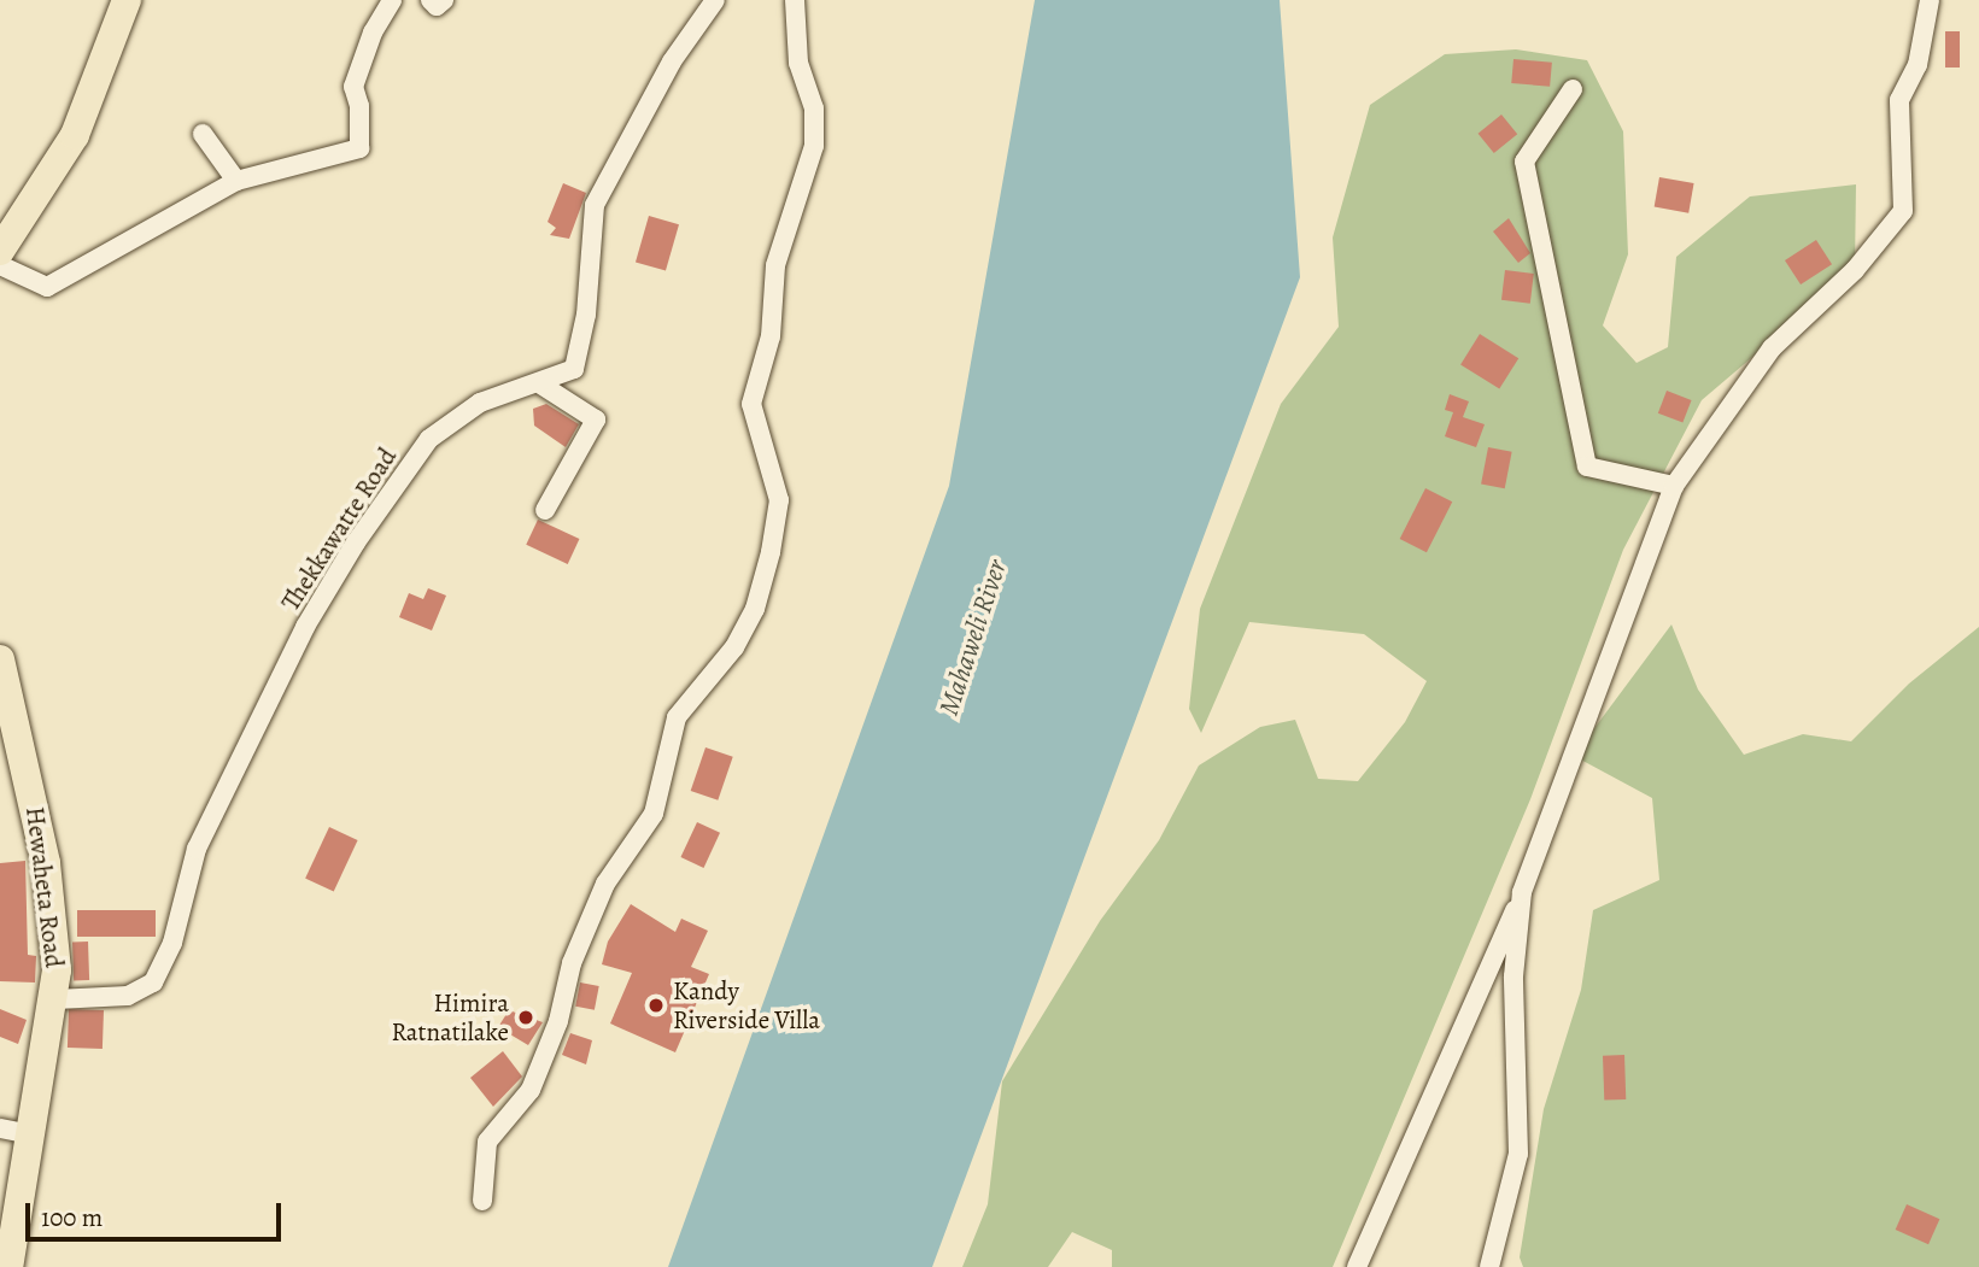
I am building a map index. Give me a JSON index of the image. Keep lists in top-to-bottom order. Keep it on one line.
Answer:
{"streets":{"highway":["Hewaheta Road"],"street":["Thekkawatte Road"]},"crossings":[["Thekkawatte Road","Hewaheta Road"]],"water":["Mahaweli River"],"places":["Kandy Riverside Villa","Himira Ratnatilake"],"scale_bar":"100 m"}
